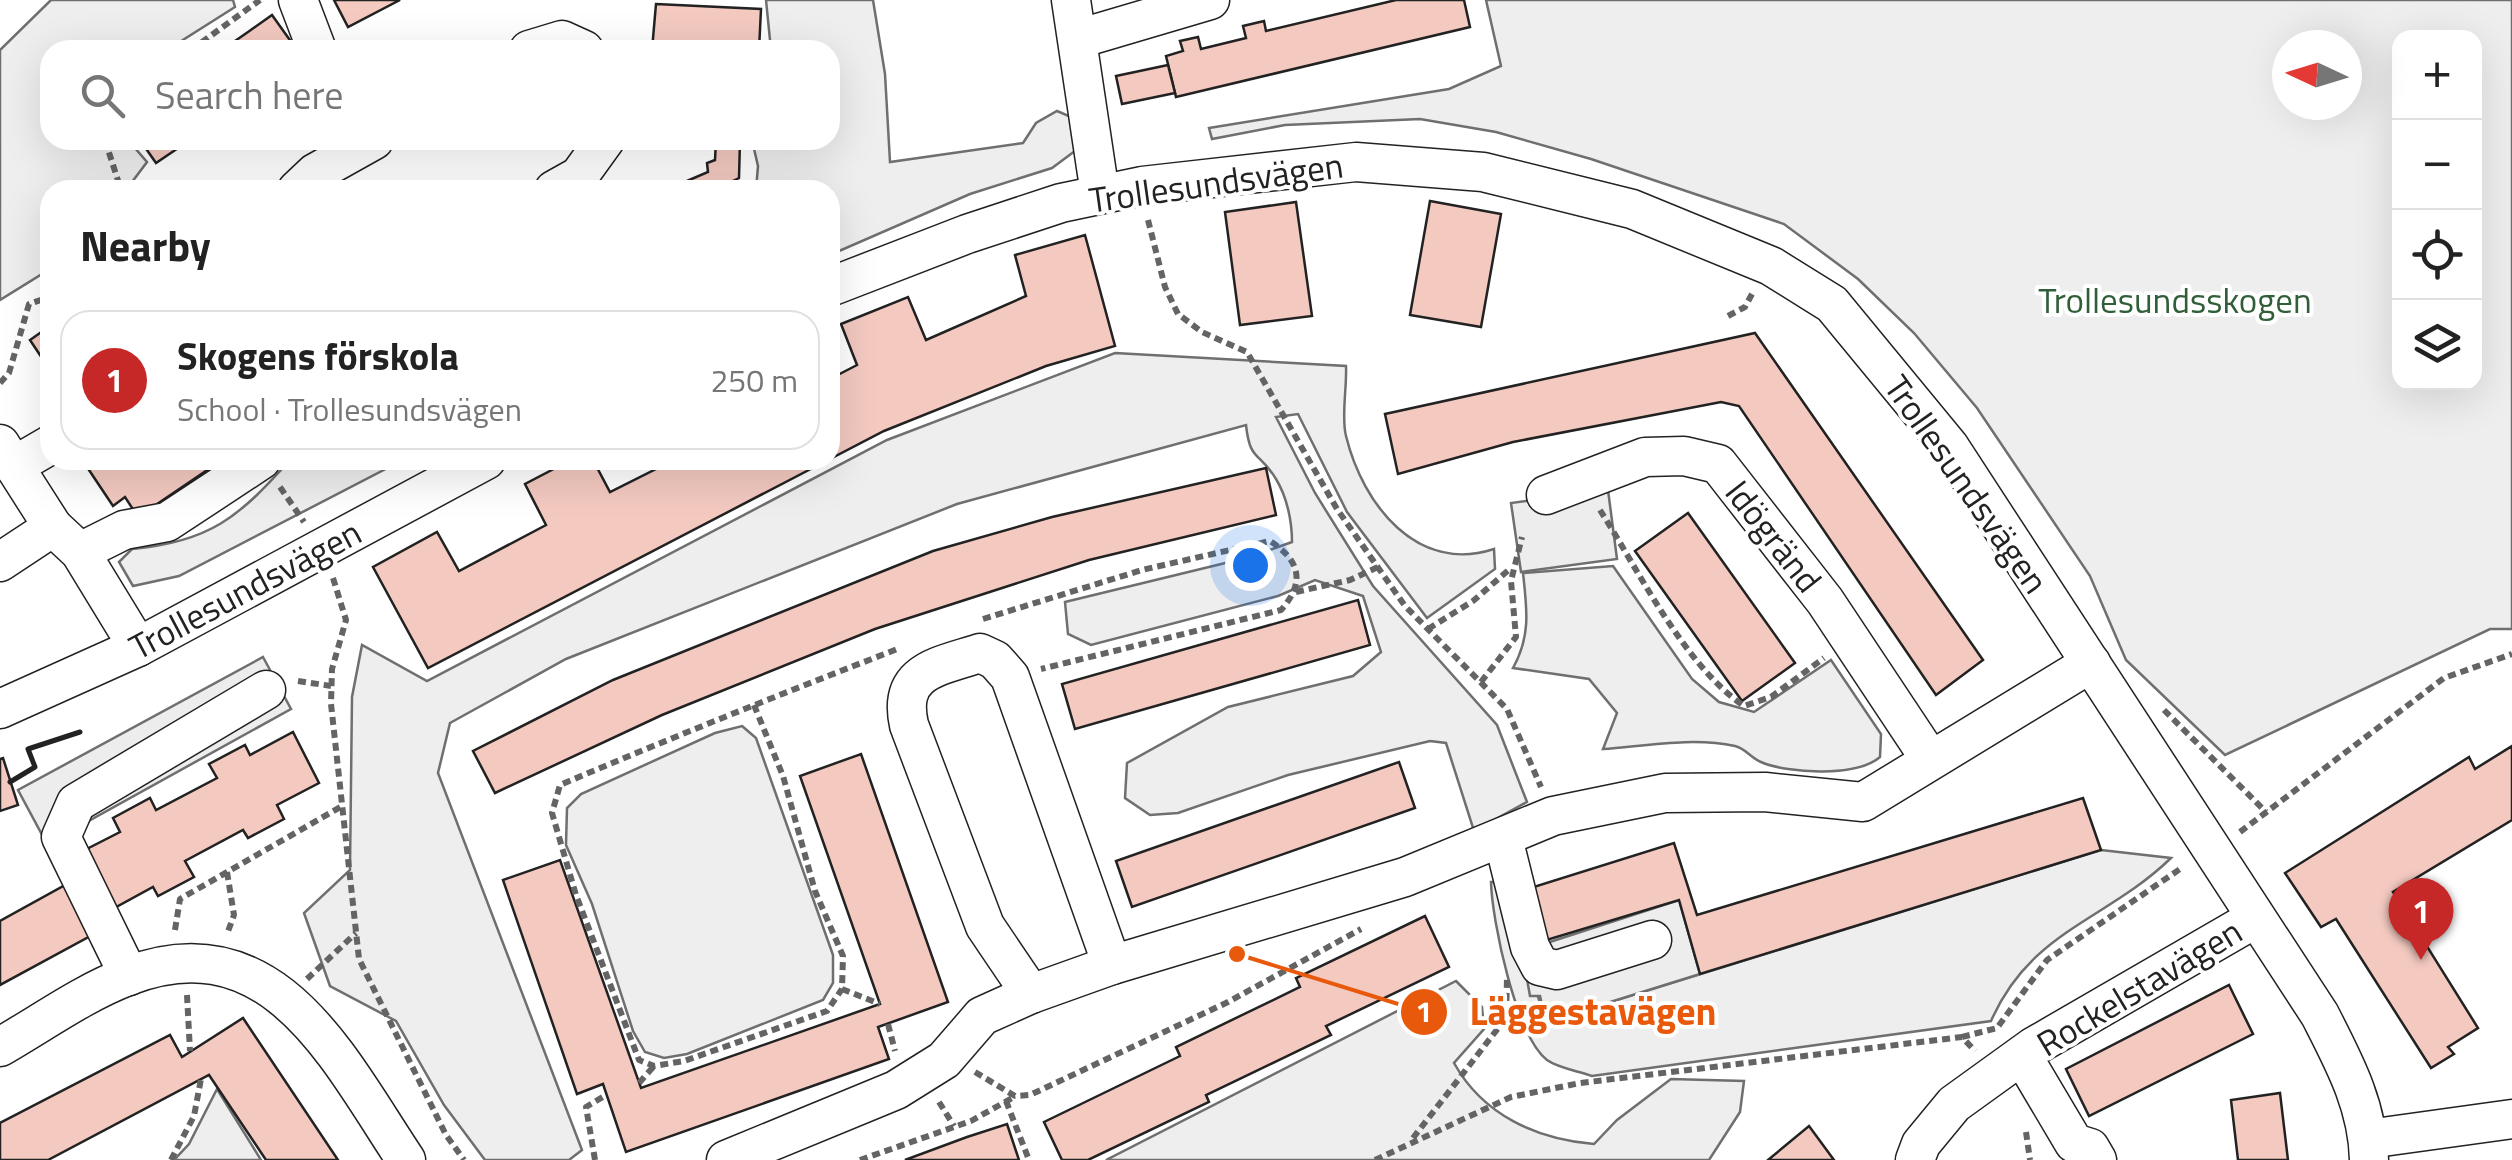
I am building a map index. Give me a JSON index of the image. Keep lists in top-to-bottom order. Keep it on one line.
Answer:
{"streets":{"street":["Trollesundsvägen","Idögränd","Rockelstavägen"]},"crossings":[["Trollesundsvägen","Rockelstavägen"]],"parks":["Trollesundsskogen"],"places":["Läggestavägen"],"north":"left","page":{"map_buttons":["+","−"],"search":"Search here","heading":"Nearby","list":[{"mark":"1","name":"Skogens förskola","note":"School · Trollesundsvägen","value":"250 m"}],"pins":"1"}}
